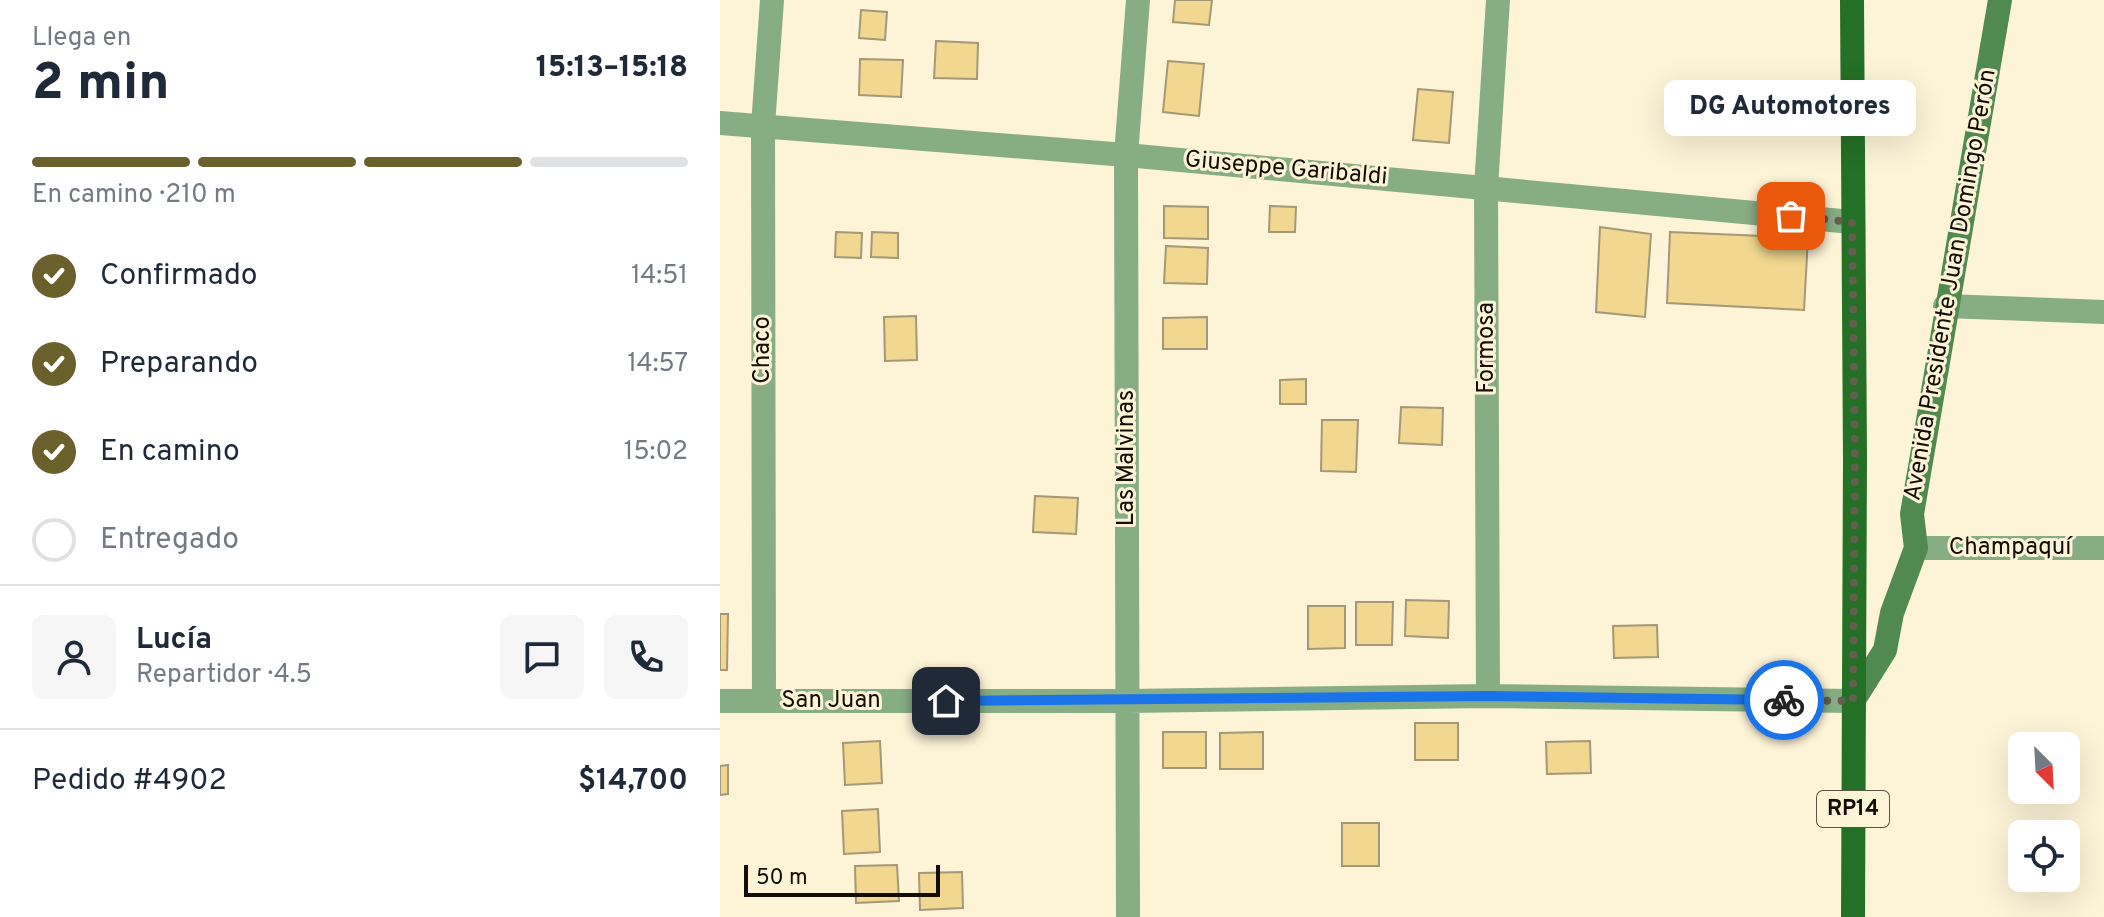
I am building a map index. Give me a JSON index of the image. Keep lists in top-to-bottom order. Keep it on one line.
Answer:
{"streets":{"main road":["Avenida Presidente Juan Domingo Perón","RP14"],"street":["Giuseppe Garibaldi","Formosa","Chaco","Las Malvinas","Champaquí","San Juan"]},"crossings":[["Giuseppe Garibaldi","Formosa"],["Giuseppe Garibaldi","Chaco"],["Giuseppe Garibaldi","Las Malvinas"],["Giuseppe Garibaldi","RP14"],["Avenida Presidente Juan Domingo Perón","Champaquí"],["Avenida Presidente Juan Domingo Perón","San Juan"],["Avenida Presidente Juan Domingo Perón","RP14"],["Formosa","San Juan"],["Chaco","San Juan"],["Las Malvinas","San Juan"],["San Juan","RP14"]],"places":["DG Automotores"],"scale_bar":"50 m","north":"bottom right","page":{"heading":["2 min","Llega en","15:13–15:18"],"panel":["Lucía","Repartidor · 4.5","Pedido #4902","$14,700"],"bubble":"DG Automotores","bar":"En camino · 210 m","list":[["Confirmado","14:51"],["Preparando","14:57"],["En camino","15:02"],"Entregado"],"scale":"50 m"}}
